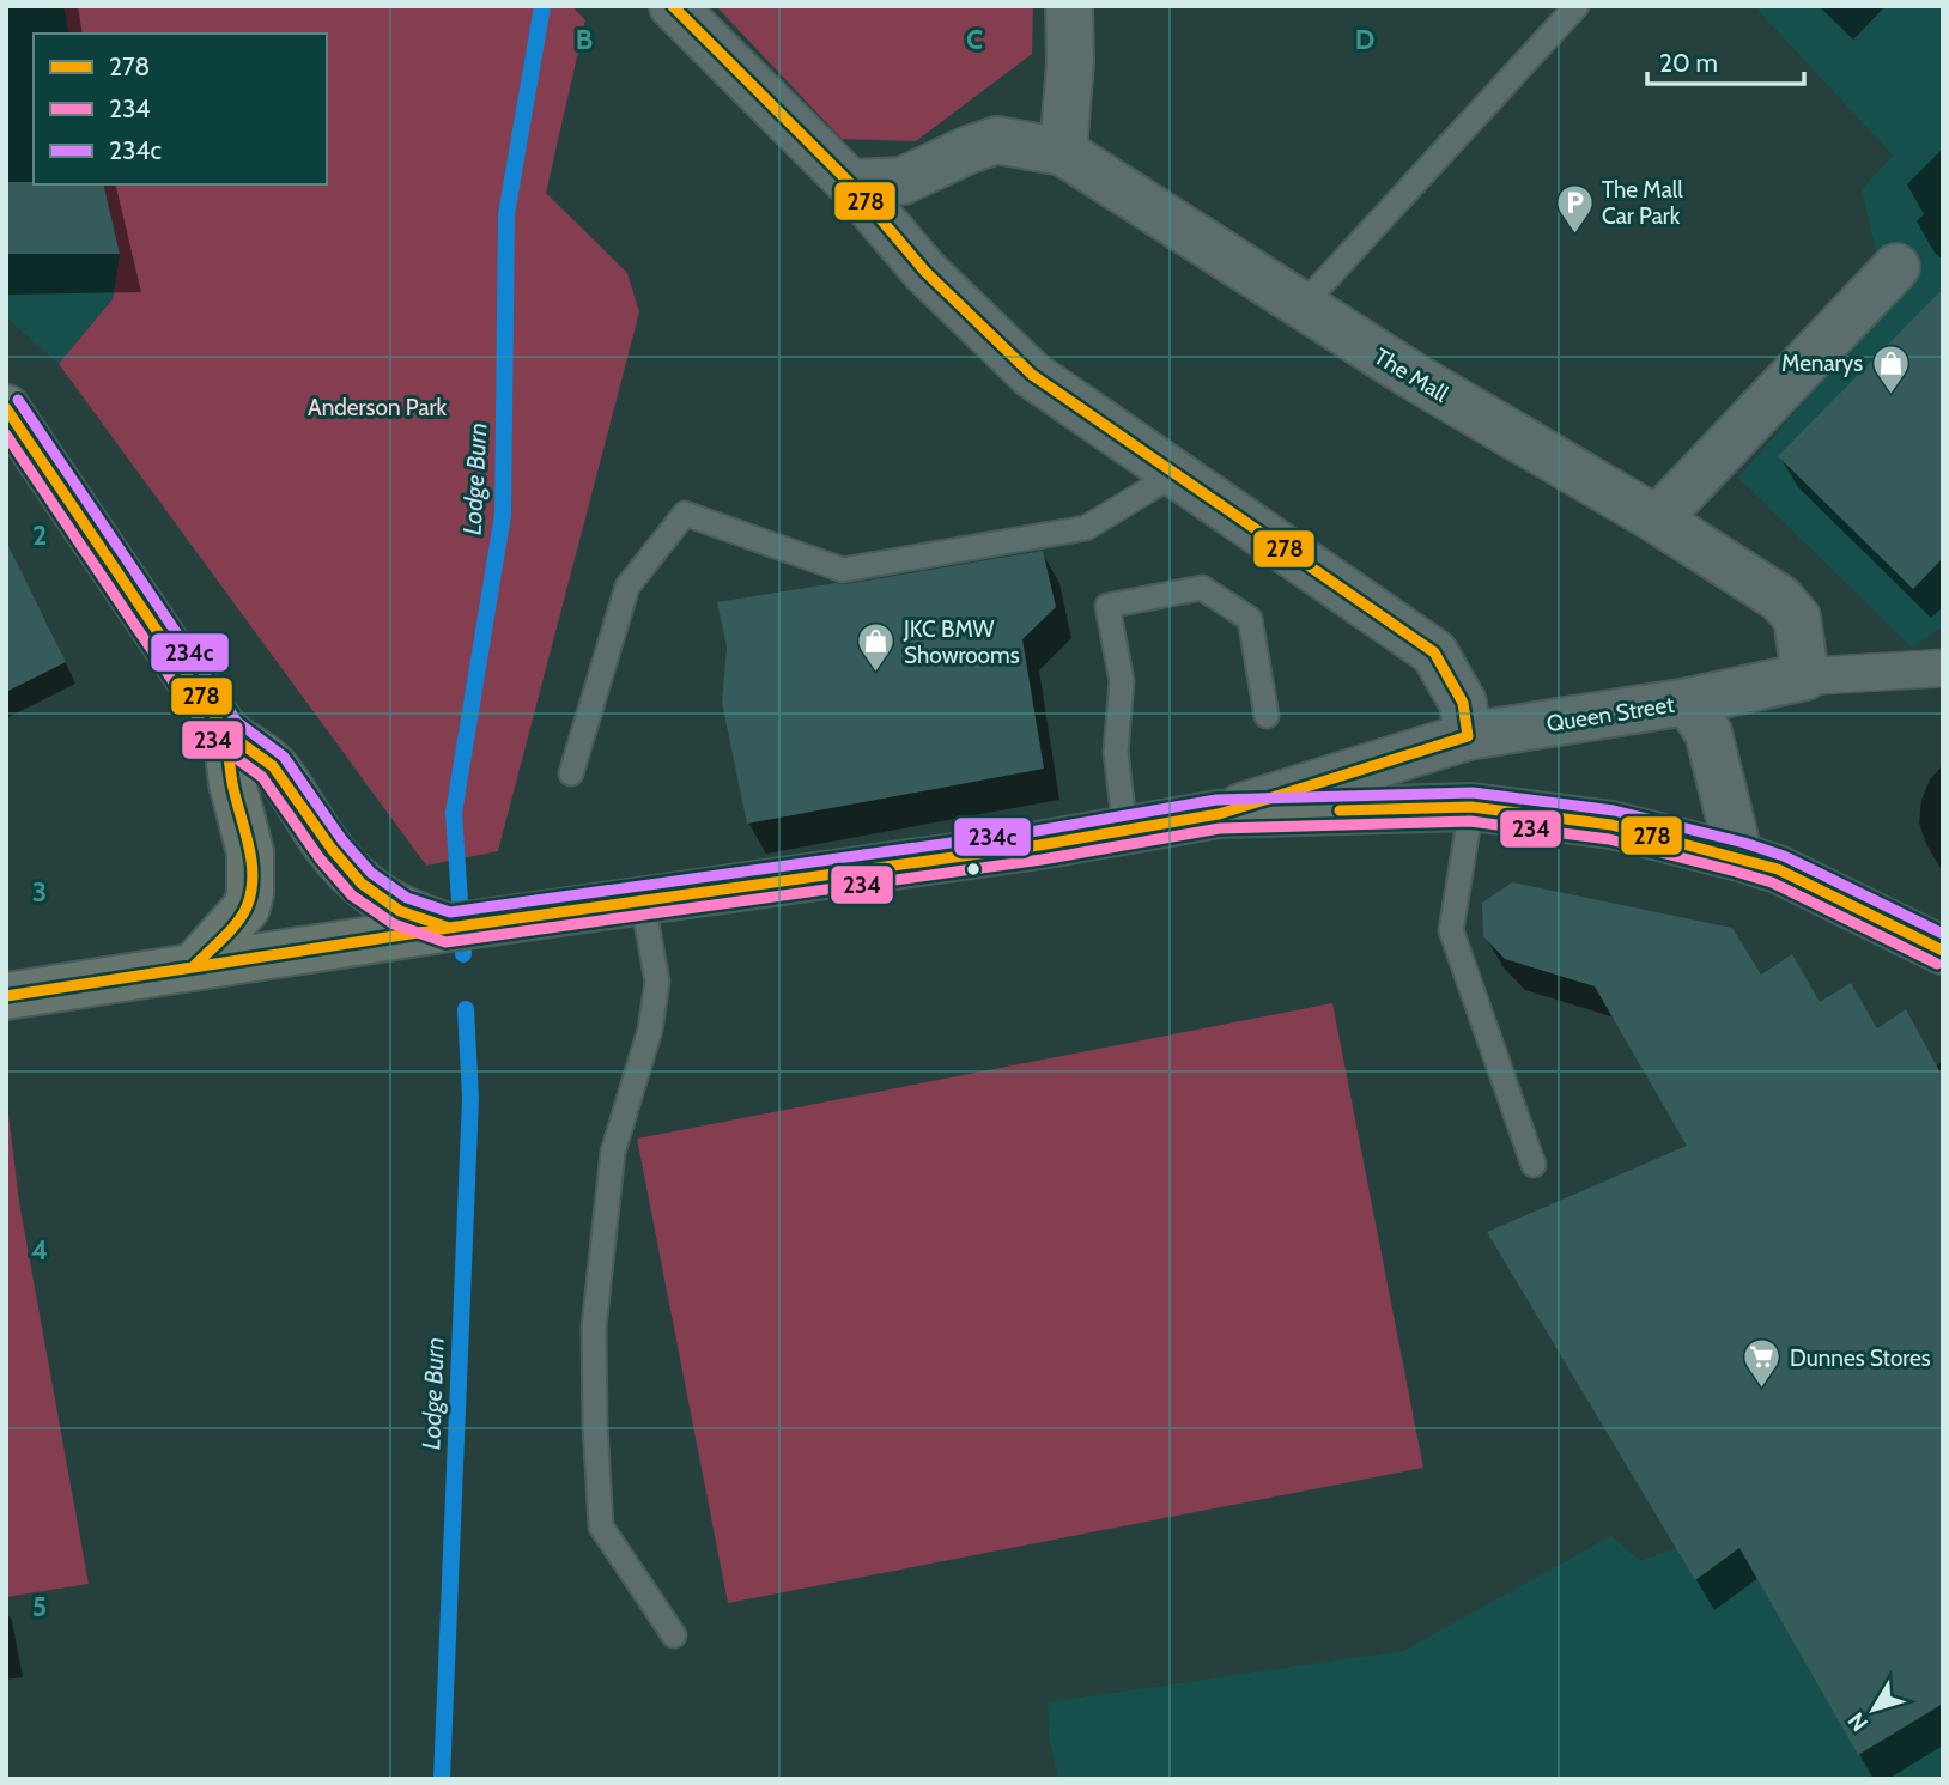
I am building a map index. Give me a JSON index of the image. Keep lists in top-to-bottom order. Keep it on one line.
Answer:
{"streets":{"street":["The Mall","Queen Street"]},"water":["Lodge Burn"],"parks":["Anderson Park"],"places":{"parking":["The Mall Car Park"],"shop":["Menarys","JKC BMW Showrooms"],"supermarket":["Dunnes Stores"]},"lines":["transit line 278","transit line 234c","transit line 234"],"legend":["278","234","234c"],"scale_bar":"20 m","north":"bottom left","grid":{"columns":["B","C","D"],"rows":["2","3","4","5"]}}
